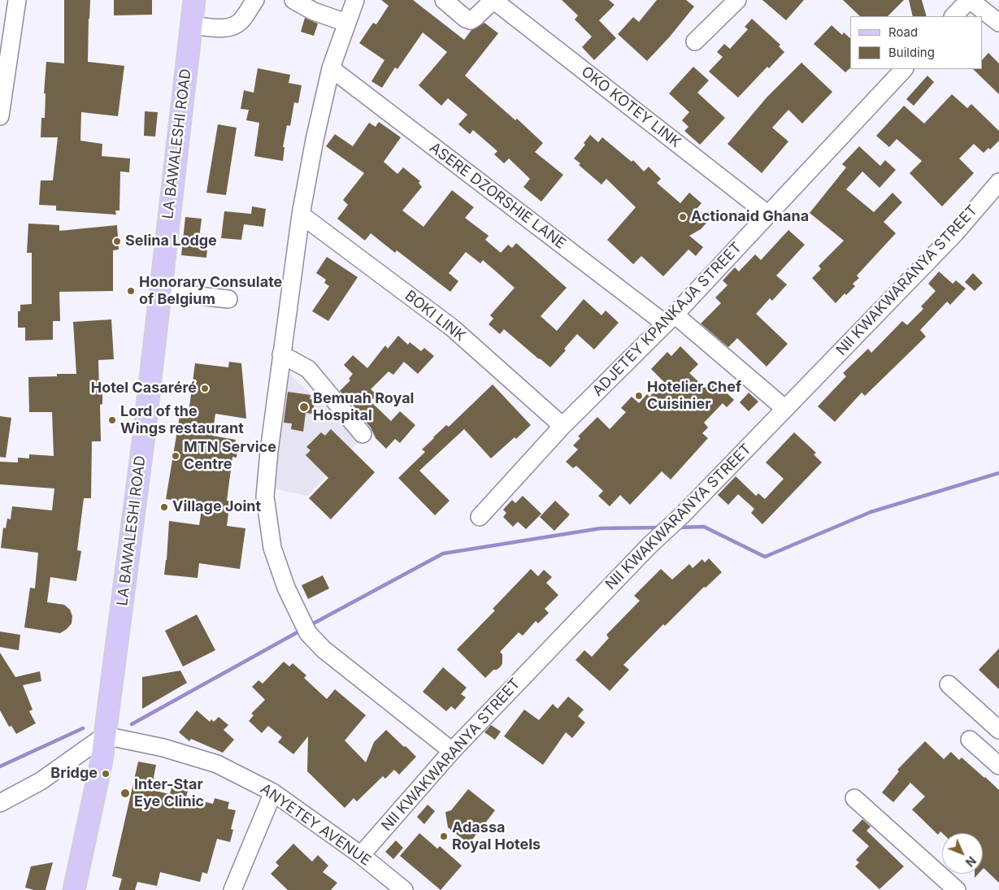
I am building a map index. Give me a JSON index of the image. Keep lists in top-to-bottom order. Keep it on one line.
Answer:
{"streets":{"main road":["LA BAWALESHI ROAD"],"street":["OKO KOTEY LINK","ASERE DZORSHIE LANE","NII KWAKWARANYA STREET","BOKI LINK","ADJETEY KPANKAJA STREET","ANYETEY AVENUE"]},"crossings":[["OKO KOTEY LINK","ADJETEY KPANKAJA STREET"],["LA BAWALESHI ROAD","ANYETEY AVENUE"],["ASERE DZORSHIE LANE","NII KWAKWARANYA STREET"],["ASERE DZORSHIE LANE","ADJETEY KPANKAJA STREET"],["NII KWAKWARANYA STREET","ANYETEY AVENUE"],["BOKI LINK","ADJETEY KPANKAJA STREET"]],"places":["Actionaid Ghana","Selina Lodge","Honorary Consulate of Belgium","Hotel Casaréré","Hotelier Chef Cuisinier","Bemuah Royal Hospital","Lord of the Wings restaurant","MTN Service Centre","Village Joint","Bridge","Inter-Star Eye Clinic","Adassa Royal Hotels"],"legend":["Road","Building"],"north":"bottom right"}
